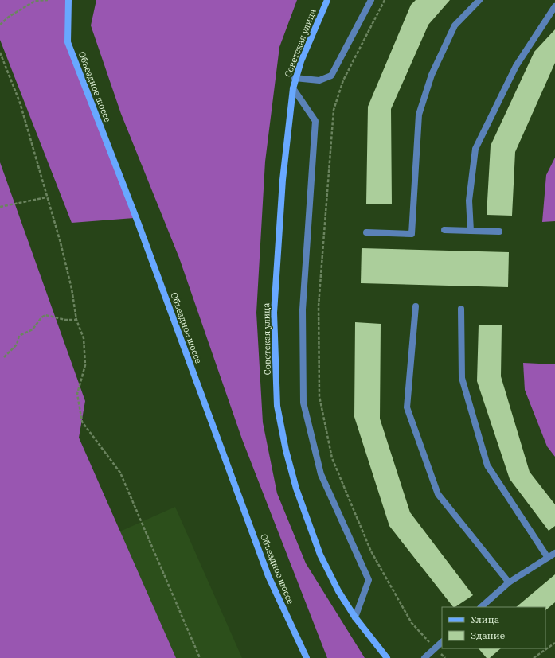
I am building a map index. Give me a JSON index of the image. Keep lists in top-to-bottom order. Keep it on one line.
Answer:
{"streets":{"street":["Советская улица","Объездное шоссе"]},"legend":["Улица","Здание"]}
